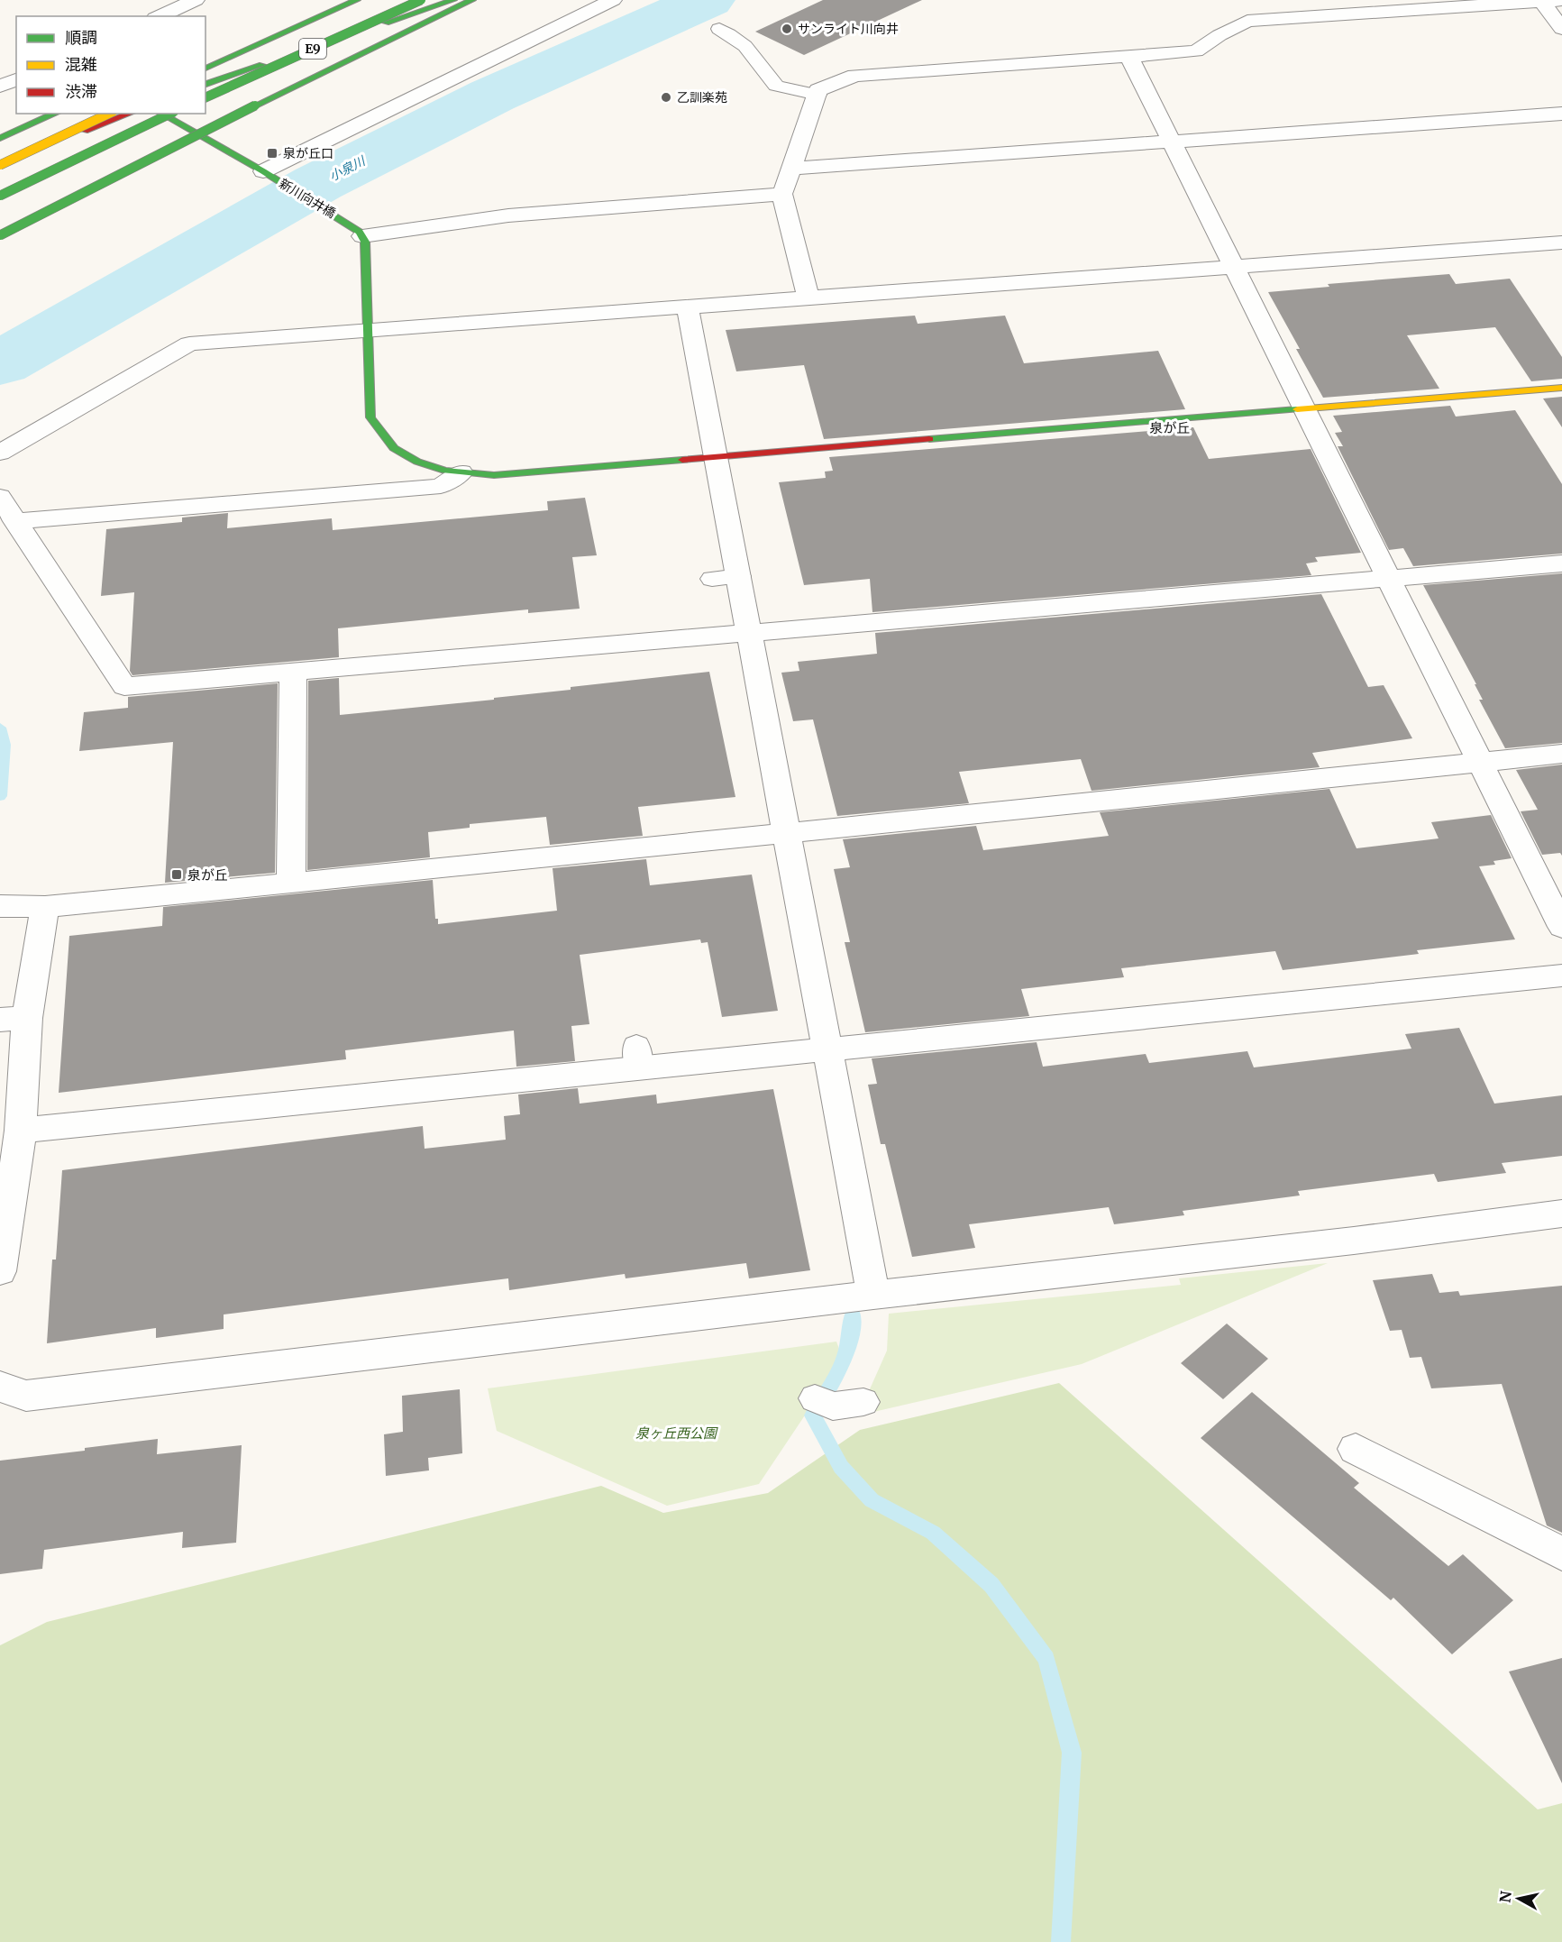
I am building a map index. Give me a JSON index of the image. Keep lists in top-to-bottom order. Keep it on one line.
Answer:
{"streets":{"main road":["E9","新川向井橋"]},"districts":["泉が丘"],"water":["小泉川"],"parks":["泉ヶ丘西公園"],"places":{"other":["サンライト川向井","乙訓楽苑"],"transit":["泉が丘口","泉が丘"]},"legend":["順調","混雑","渋滞"],"north":"left"}
